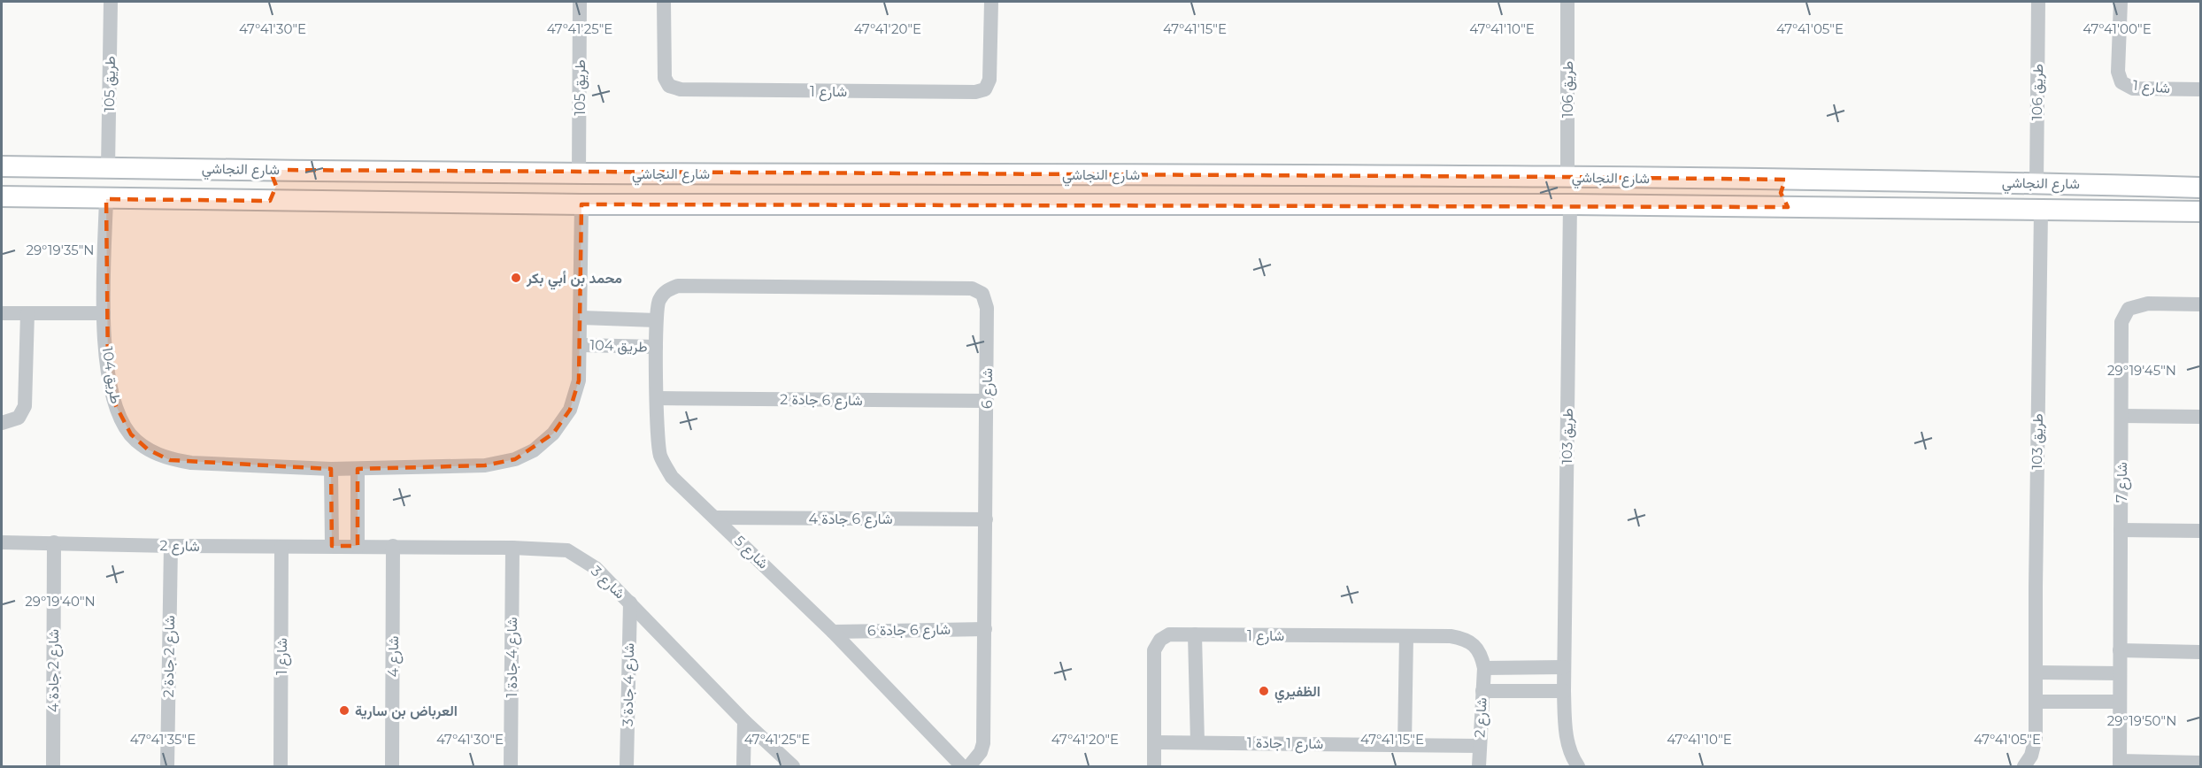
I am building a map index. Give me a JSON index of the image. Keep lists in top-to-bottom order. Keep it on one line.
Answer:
{"streets":{"main road":["شارع النجاشي"],"street":["طريق 105","شارع 1","طريق 106","طريق 104","شارع 6","شارع 6 جادة 2","طريق 103","شارع 7","شارع 6 جادة 4","شارع 2","شارع 5","شارع 3","شارع 6 جادة 6","شارع 2 جادة 2","شارع 4","شارع 4 جادة 1","شارع 2 جادة 4","شارع 4 جادة 3","شارع 1 جادة 1"]},"crossings":[["طريق 105","شارع النجاشي"],["شارع 1","شارع 2"],["شارع 1","شارع 1 جادة 1"],["طريق 106","شارع النجاشي"],["شارع النجاشي","طريق 104"],["شارع النجاشي","طريق 103"],["طريق 104","شارع 5"],["شارع 6","شارع 6 جادة 2"],["شارع 6","شارع 6 جادة 4"],["شارع 6","شارع 5"],["شارع 6","شارع 6 جادة 6"],["شارع 6 جادة 2","شارع 5"],["شارع 6 جادة 4","شارع 5"],["شارع 2","شارع 3"],["شارع 2","شارع 2 جادة 2"],["شارع 2","شارع 2 جادة 4"],["شارع 2","شارع 1 جادة 1"],["شارع 5","شارع 6 جادة 6"],["شارع 3","شارع 4"],["شارع 3","شارع 4 جادة 1"],["شارع 3","شارع 4 جادة 3"]],"places":["محمد بن أبي بكر","الظفيري","العرباض بن سارية"],"coordinates":["47°41'30\"E","47°41'25\"E","47°41'20\"E","47°41'15\"E","47°41'10\"E","47°41'05\"E","47°41'00\"E","29°19'35\"N","29°19'45\"N","29°19'40\"N","29°19'50\"N","47°41'35\"E"]}
